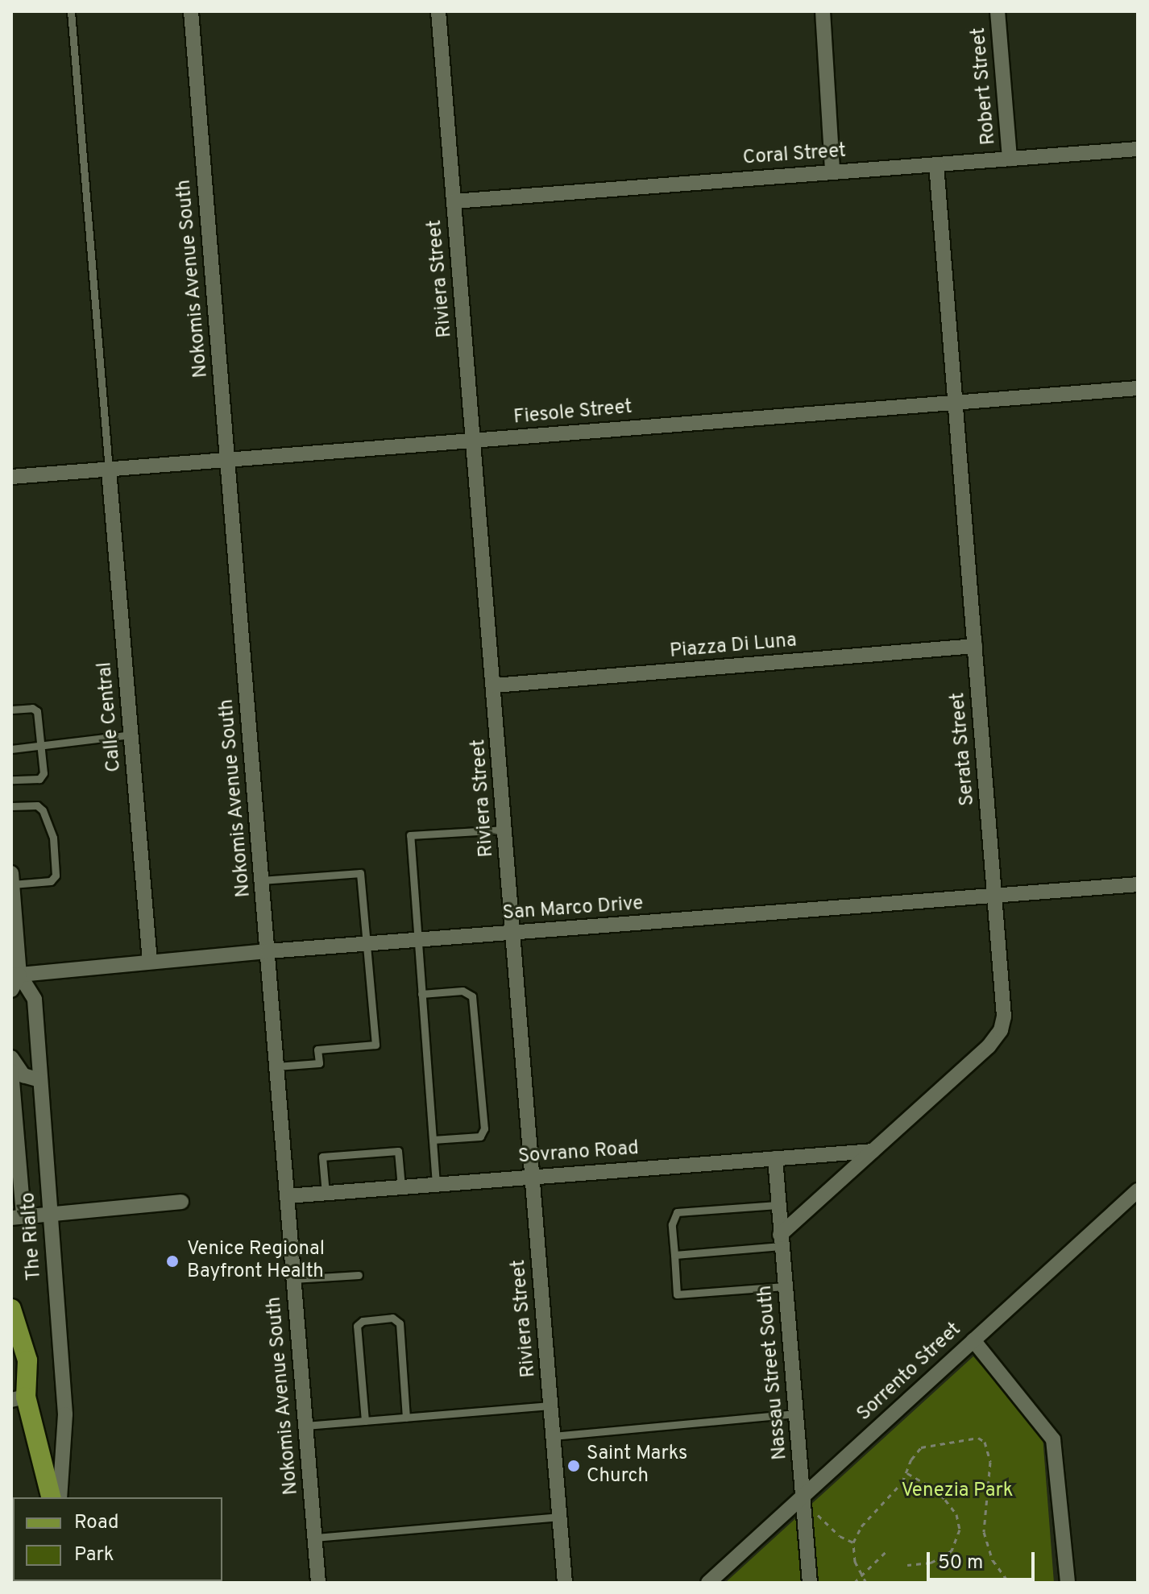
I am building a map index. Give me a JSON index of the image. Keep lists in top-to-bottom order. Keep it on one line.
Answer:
{"streets":{"street":["Robert Street","Coral Street","Nokomis Avenue South","Riviera Street","Fiesole Street","Piazza Di Luna","Calle Central","Serata Street","San Marco Drive","Sovrano Road","The Rialto","Nassau Street South","Sorrento Street"]},"crossings":[["Robert Street","Coral Street"],["Coral Street","Riviera Street"],["Coral Street","Serata Street"],["Nokomis Avenue South","Fiesole Street"],["Nokomis Avenue South","San Marco Drive"],["Nokomis Avenue South","Sovrano Road"],["Riviera Street","Fiesole Street"],["Riviera Street","Piazza Di Luna"],["Riviera Street","San Marco Drive"],["Riviera Street","Sovrano Road"],["Fiesole Street","Calle Central"],["Fiesole Street","Serata Street"],["Piazza Di Luna","Serata Street"],["Calle Central","San Marco Drive"],["Serata Street","San Marco Drive"],["Serata Street","Sovrano Road"],["Serata Street","Nassau Street South"],["San Marco Drive","The Rialto"],["Sovrano Road","Nassau Street South"],["Nassau Street South","Sorrento Street"]],"parks":["Venezia Park"],"places":["Venice Regional Bayfront Health","Saint Marks Church"],"legend":["Road","Park"],"scale_bar":"50 m"}
